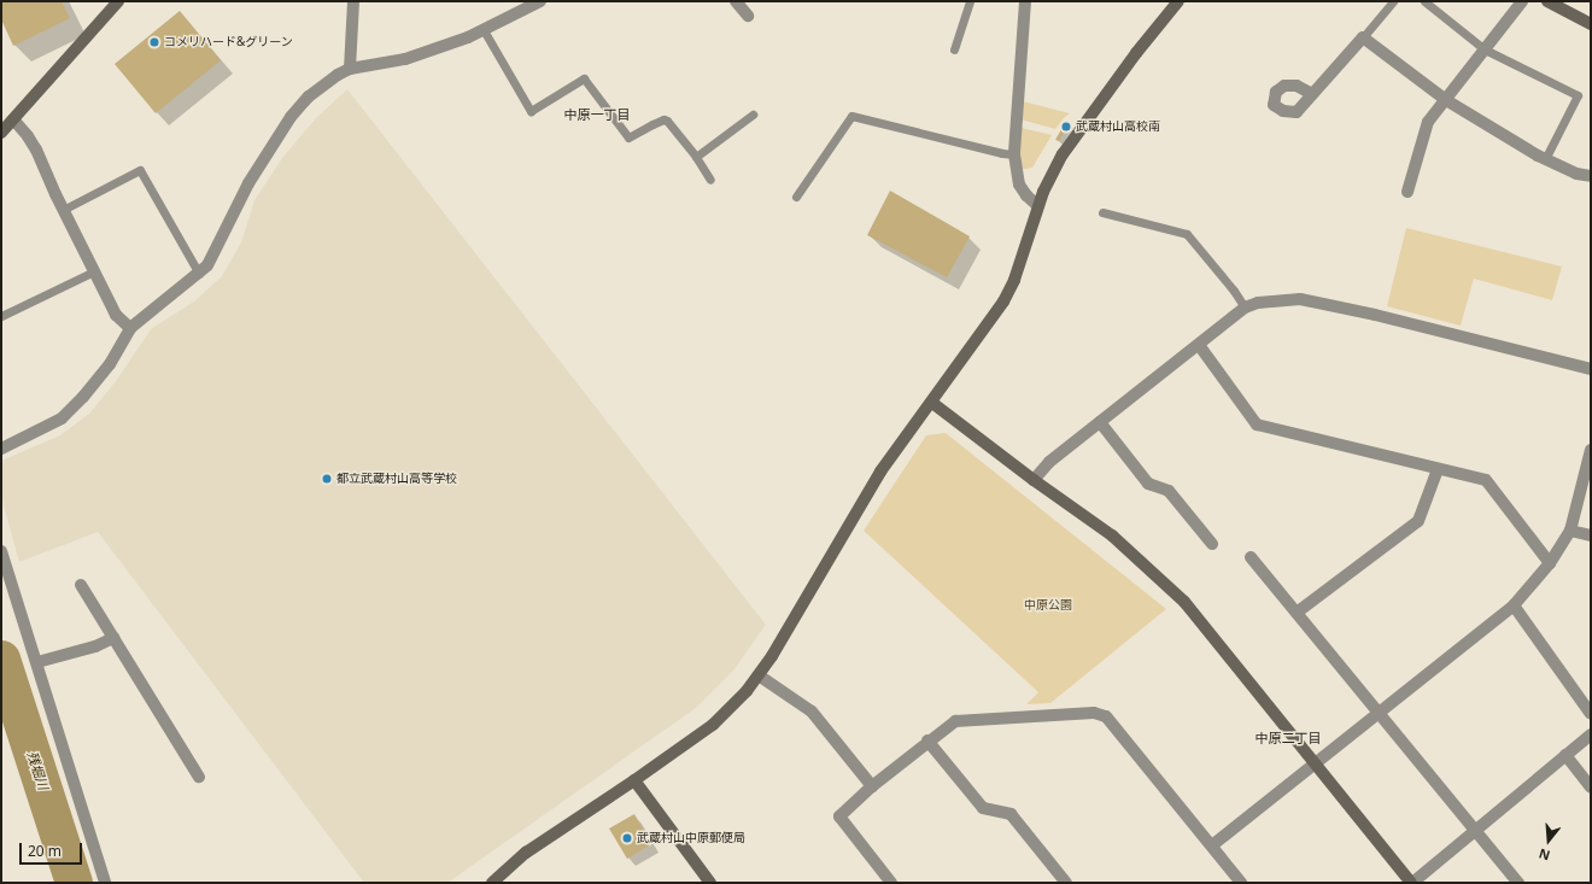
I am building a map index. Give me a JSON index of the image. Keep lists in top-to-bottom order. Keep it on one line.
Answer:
{"districts":["中原一丁目","中原二丁目"],"water":["残堀川"],"parks":["中原公園"],"places":["コメリハード&グリーン","武蔵村山高校南","都立武蔵村山高等学校","武蔵村山中原郵便局"],"scale_bar":"20 m","north":"bottom"}
